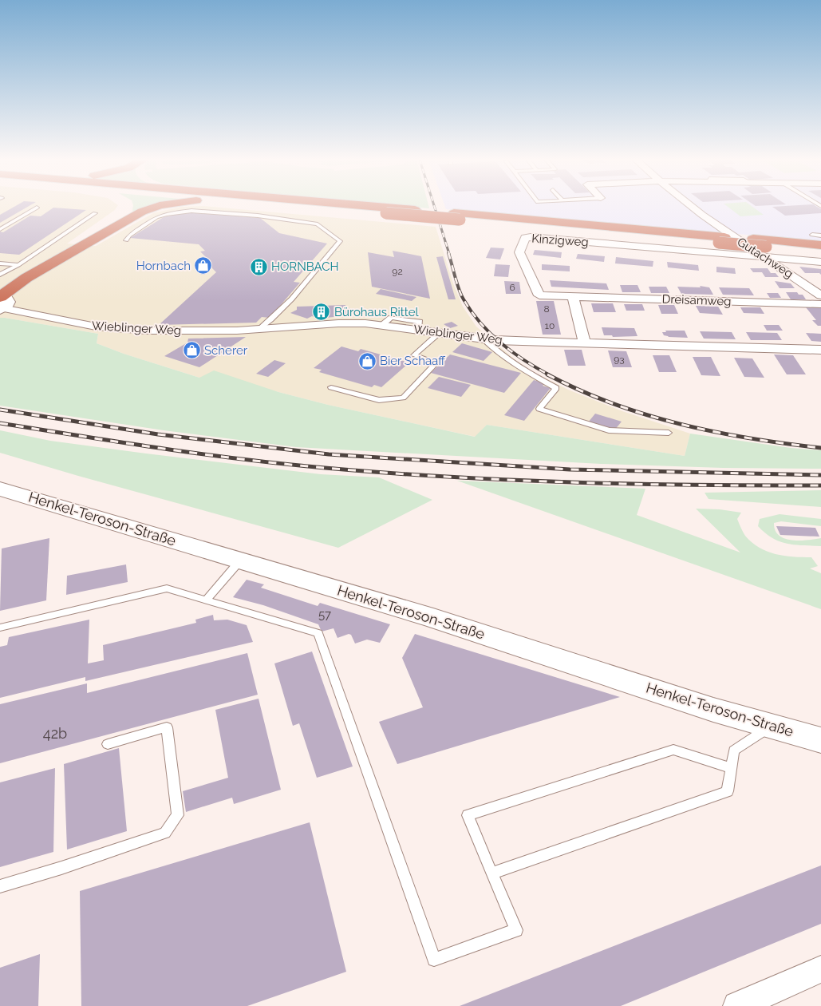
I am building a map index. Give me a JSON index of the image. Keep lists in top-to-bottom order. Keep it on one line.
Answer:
{"streets":{"street":["Kinzigweg","Gutachweg","Dreisamweg","Wieblinger Weg","Henkel-Teroson-Straße"]},"crossings":[["Kinzigweg","Gutachweg"],["Kinzigweg","Dreisamweg"]],"places":{"shop":["Hornbach","Scherer","Bier Schaaff"],"building":["HORNBACH","Bürohaus Rittel"]},"house_numbers":["92","6","8","10","93","57","42b"]}
